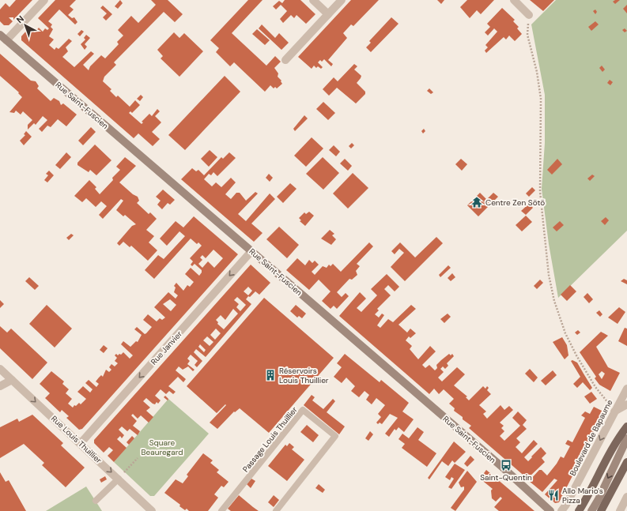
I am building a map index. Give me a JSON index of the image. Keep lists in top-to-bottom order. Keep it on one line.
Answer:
{"streets":{"main road":["Rue Saint-Fuscien"],"street":["Rue Janvier","Boulevard de Bapaume","Rue Louis Thuillier"],"lane":["Passage Louis Thuillier"]},"crossings":[["Rue Saint-Fuscien","Rue Janvier"],["Rue Janvier","Rue Louis Thuillier"]],"one_way":["Rue Janvier","Boulevard de Bapaume","Rue Louis Thuillier"],"parks":["Square Beauregard"],"places":{"temple":["Centre Zen Sōtō"],"building":["Réservoirs Louis Thuillier"],"bus stop":["Saint-Quentin"],"restaurant":["Allo Mario's Pizza"]},"north":"top left"}
